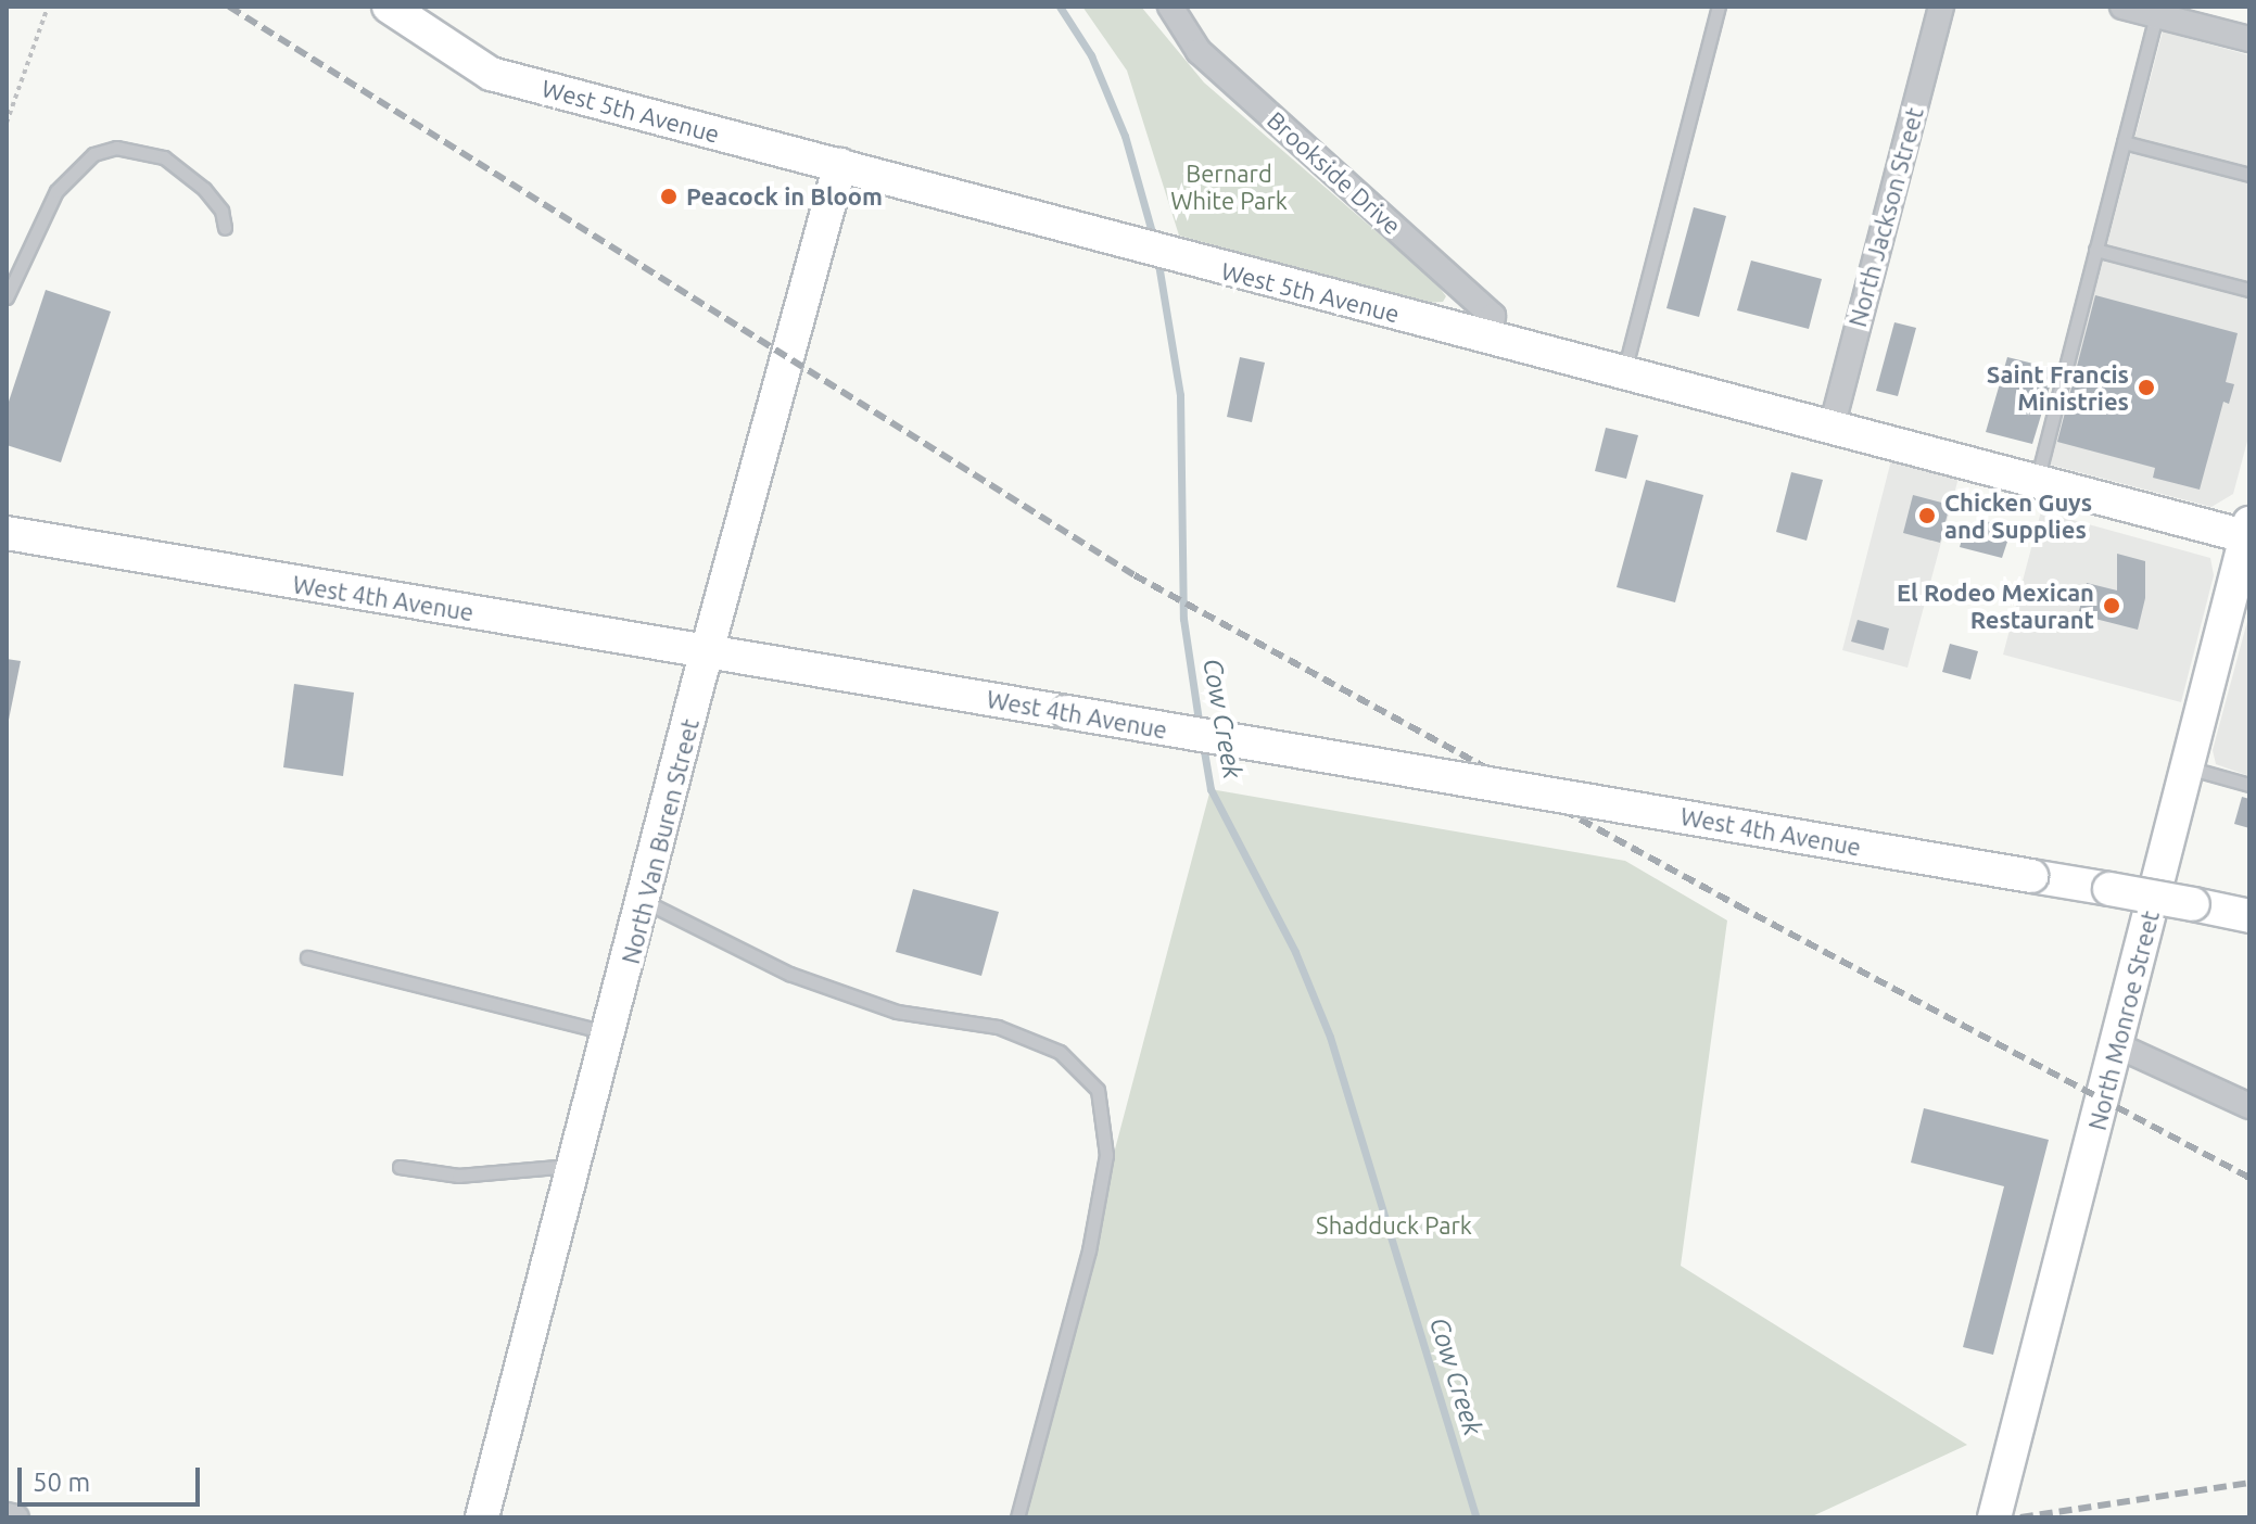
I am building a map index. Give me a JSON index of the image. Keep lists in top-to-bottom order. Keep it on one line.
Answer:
{"streets":{"street":["West 5th Avenue","Brookside Drive","North Jackson Street","West 4th Avenue","North Van Buren Street","North Monroe Street"]},"crossings":[["West 5th Avenue","Brookside Drive"],["West 5th Avenue","North Jackson Street"],["West 5th Avenue","North Van Buren Street"],["West 5th Avenue","North Monroe Street"],["West 4th Avenue","North Van Buren Street"]],"water":["Cow Creek"],"parks":["Bernard White Park","Shadduck Park"],"places":["Peacock in Bloom","Saint Francis Ministries","Chicken Guys and Supplies","El Rodeo Mexican Restaurant"],"scale_bar":"50 m"}
